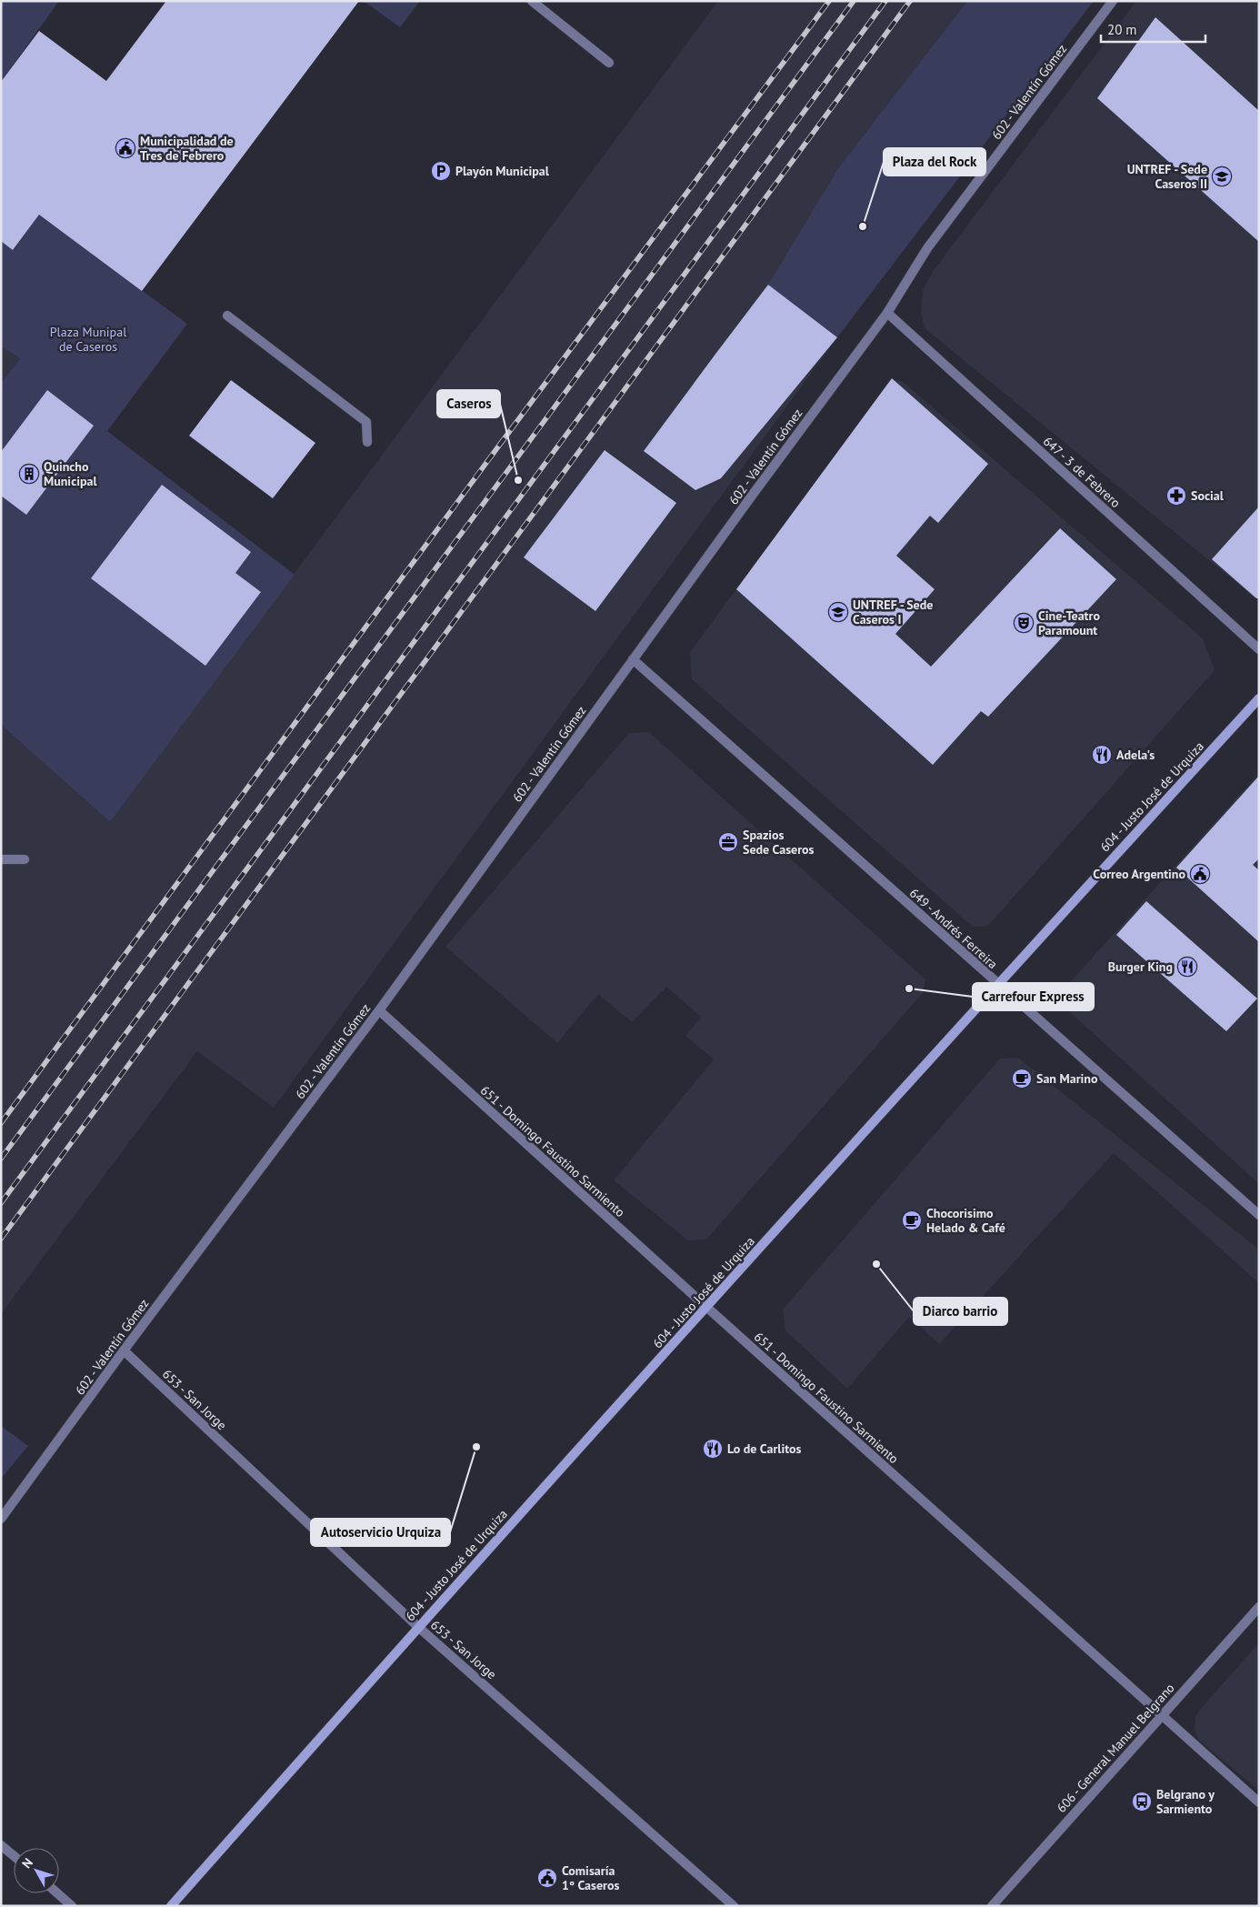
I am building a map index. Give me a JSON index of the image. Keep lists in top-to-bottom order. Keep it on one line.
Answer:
{"streets":{"main road":["604 - Justo José de Urquiza"],"street":["602 - Valentín Gómez","647 - 3 de Febrero","649 - Andrés Ferreira","651 - Domingo Faustino Sarmiento","653 - San Jorge","606 - General Manuel Belgrano"]},"crossings":[["602 - Valentín Gómez","647 - 3 de Febrero"],["602 - Valentín Gómez","649 - Andrés Ferreira"],["602 - Valentín Gómez","651 - Domingo Faustino Sarmiento"],["602 - Valentín Gómez","653 - San Jorge"],["604 - Justo José de Urquiza","649 - Andrés Ferreira"],["604 - Justo José de Urquiza","651 - Domingo Faustino Sarmiento"],["604 - Justo José de Urquiza","653 - San Jorge"],["651 - Domingo Faustino Sarmiento","606 - General Manuel Belgrano"]],"parks":["Plaza Munipal de Caseros"],"places":{"public building":["Municipalidad de Tres de Febrero","Correo Argentino","Comisaría 1° Caseros"],"parking":["Playón Municipal"],"school or university":["UNTREF - Sede Caseros II","UNTREF - Sede Caseros I"],"other":["Plaza del Rock","Caseros","Carrefour Express","Diarco barrio","Autoservicio Urquiza"],"building":["Quincho Municipal"],"pharmacy":["Social"],"theatre":["Cine-Teatro Paramount"],"restaurant":["Adela's","Burger King","Lo de Carlitos"],"office":["Spazios Sede Caseros"],"cafe":["San Marino","Chocorisimo Helado & Café"],"bus stop":["Belgrano y Sarmiento"]},"scale_bar":"20 m","north":"top left"}
